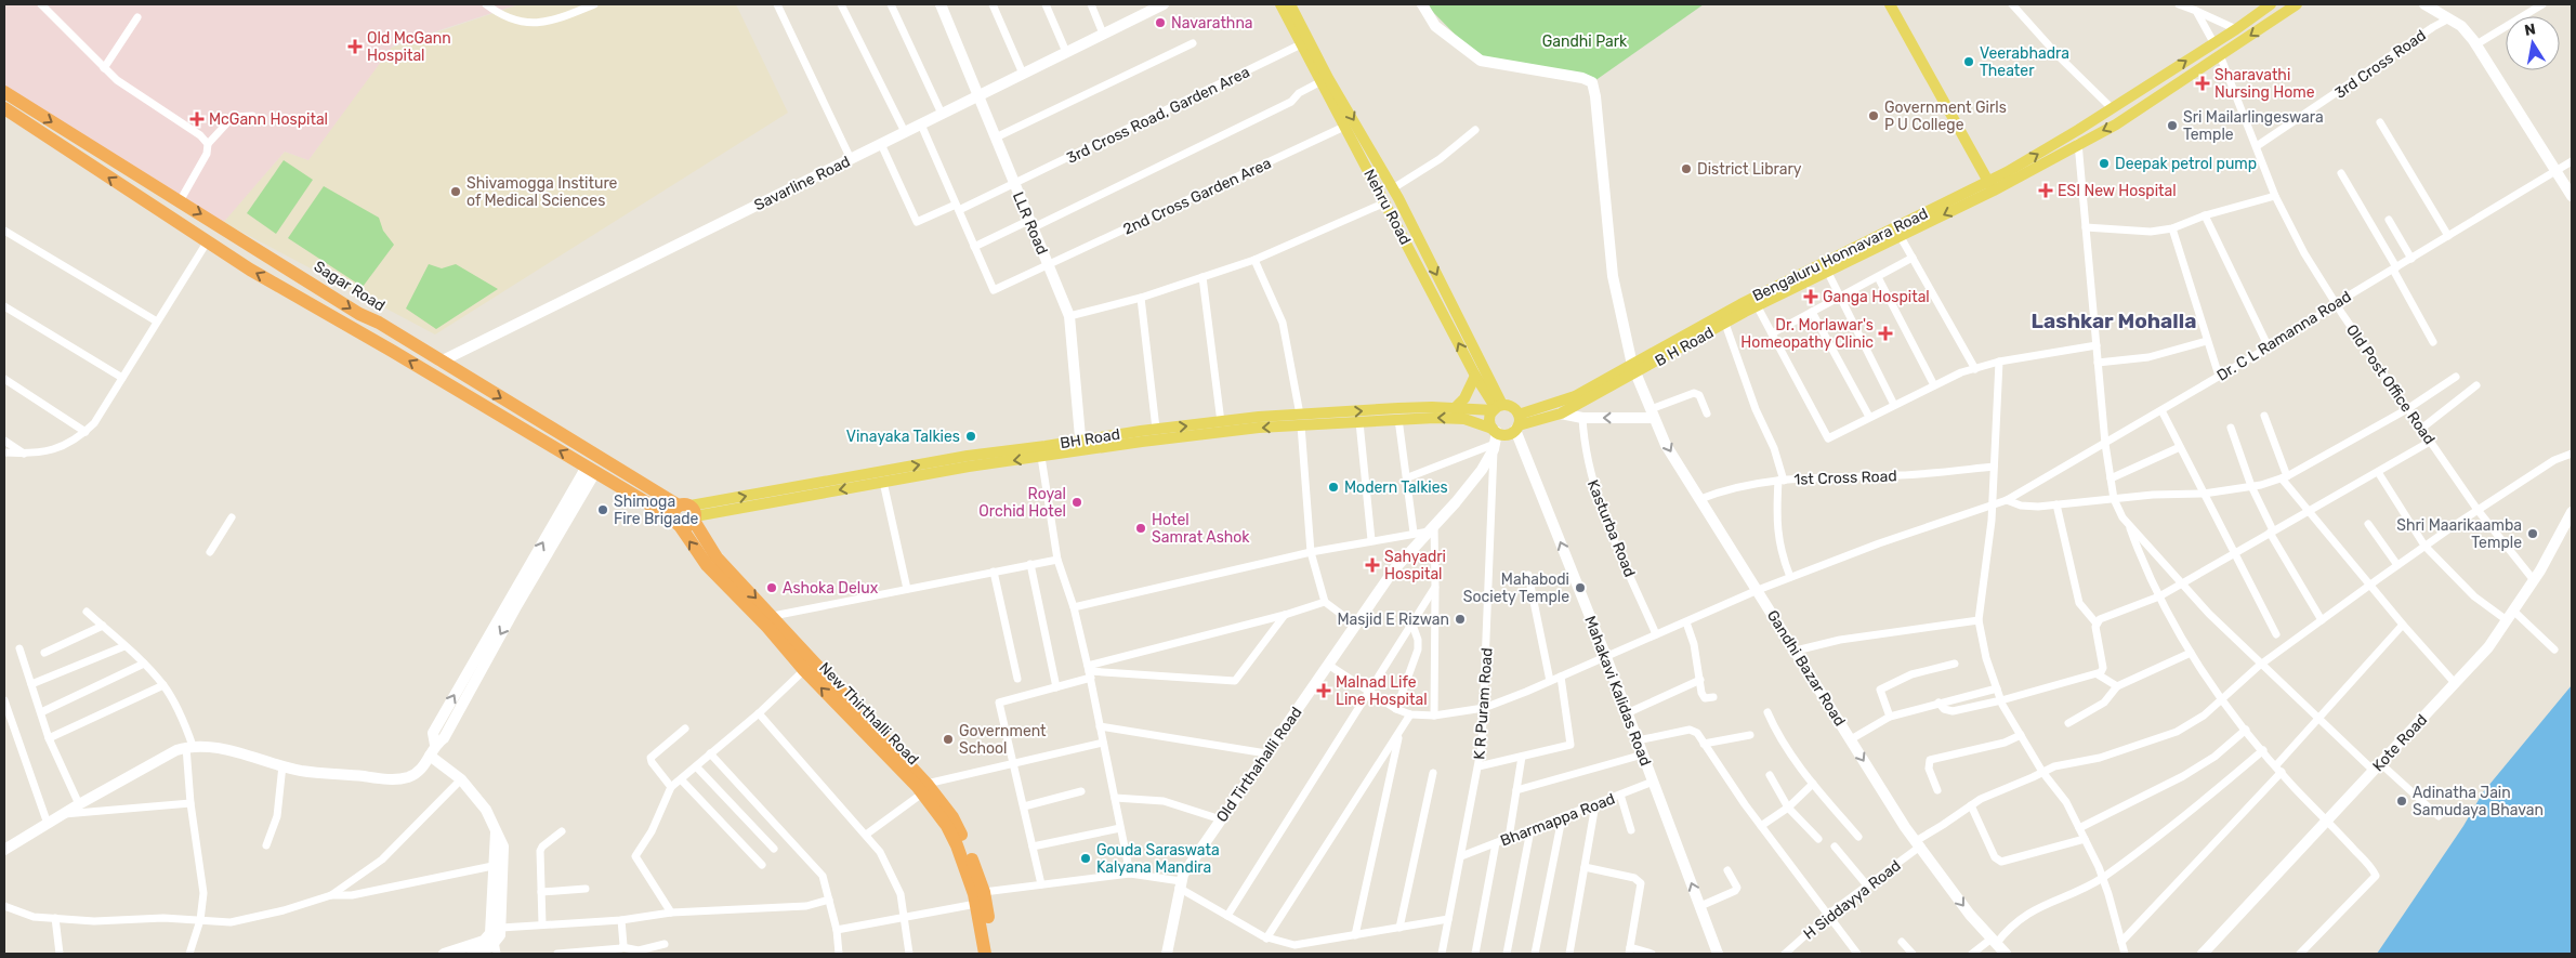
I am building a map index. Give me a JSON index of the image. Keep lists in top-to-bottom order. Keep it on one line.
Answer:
{"streets":{"highway":["Sagar Road","New Thirthalli Road"],"main road":["Nehru Road","Bengaluru Honnavara Road","B H Road","BH Road"],"street":["3rd Cross Road","3rd Cross Road, Garden Area","Savarline Road","2nd Cross Garden Area","LLR Road","Dr. C L Ramanna Road","Old Post Office Road","1st Cross Road","Kasturba Road","Gandhi Bazar Road","Mahakavi Kalidas Road","K R Puram Road","Kote Road","Old Tirthahalli Road","Bharmappa Road","H Siddayya Road"]},"crossings":[["3rd Cross Road","Old Post Office Road"],["3rd Cross Road, Garden Area","Savarline Road"],["3rd Cross Road, Garden Area","Nehru Road"],["3rd Cross Road, Garden Area","LLR Road"],["Savarline Road","LLR Road"],["Savarline Road","Sagar Road"],["2nd Cross Garden Area","Nehru Road"],["2nd Cross Garden Area","LLR Road"],["Nehru Road","Bengaluru Honnavara Road"],["Nehru Road","B H Road"],["Nehru Road","BH Road"],["Nehru Road","Mahakavi Kalidas Road"],["Nehru Road","Old Tirthahalli Road"],["LLR Road","BH Road"],["Bengaluru Honnavara Road","B H Road"],["Bengaluru Honnavara Road","BH Road"],["Bengaluru Honnavara Road","Gandhi Bazar Road"],["Bengaluru Honnavara Road","Mahakavi Kalidas Road"],["Bengaluru Honnavara Road","Old Tirthahalli Road"],["Sagar Road","BH Road"],["Sagar Road","New Thirthalli Road"],["Dr. C L Ramanna Road","Old Post Office Road"],["Dr. C L Ramanna Road","Kasturba Road"],["Dr. C L Ramanna Road","Gandhi Bazar Road"],["Dr. C L Ramanna Road","Mahakavi Kalidas Road"],["Dr. C L Ramanna Road","K R Puram Road"],["Dr. C L Ramanna Road","Old Tirthahalli Road"],["B H Road","BH Road"],["B H Road","Gandhi Bazar Road"],["B H Road","Mahakavi Kalidas Road"],["B H Road","Old Tirthahalli Road"],["Old Post Office Road","Kote Road"],["Old Post Office Road","H Siddayya Road"],["BH Road","Mahakavi Kalidas Road"],["BH Road","New Thirthalli Road"],["BH Road","Old Tirthahalli Road"],["1st Cross Road","Gandhi Bazar Road"],["Gandhi Bazar Road","H Siddayya Road"],["Mahakavi Kalidas Road","Old Tirthahalli Road"],["Mahakavi Kalidas Road","Bharmappa Road"],["K R Puram Road","Old Tirthahalli Road"],["K R Puram Road","Bharmappa Road"]],"districts":["Lashkar Mohalla"],"parks":["Gandhi Park"],"places":{"other":["Navarathna","Veerabhadra Theater","Government Girls P U College","Sri Mailarlingeswara Temple","Deepak petrol pump","District Library","Shivamogga Institure of Medical Sciences","Vinayaka Talkies","Modern Talkies","Royal Orchid Hotel","Shimoga Fire Brigade","Hotel Samrat Ashok","Shri Maarikaamba Temple","Ashoka Delux","Mahabodi Society Temple","Masjid E Rizwan","Government School","Adinatha Jain Samudaya Bhavan","Gouda Saraswata Kalyana Mandira"],"health":["Old McGann Hospital","Sharavathi Nursing Home","McGann Hospital","ESI New Hospital","Ganga Hospital","Dr. Morlawar's Homeopathy Clinic","Sahyadri Hospital","Malnad Life Line Hospital"]},"north":"top"}
